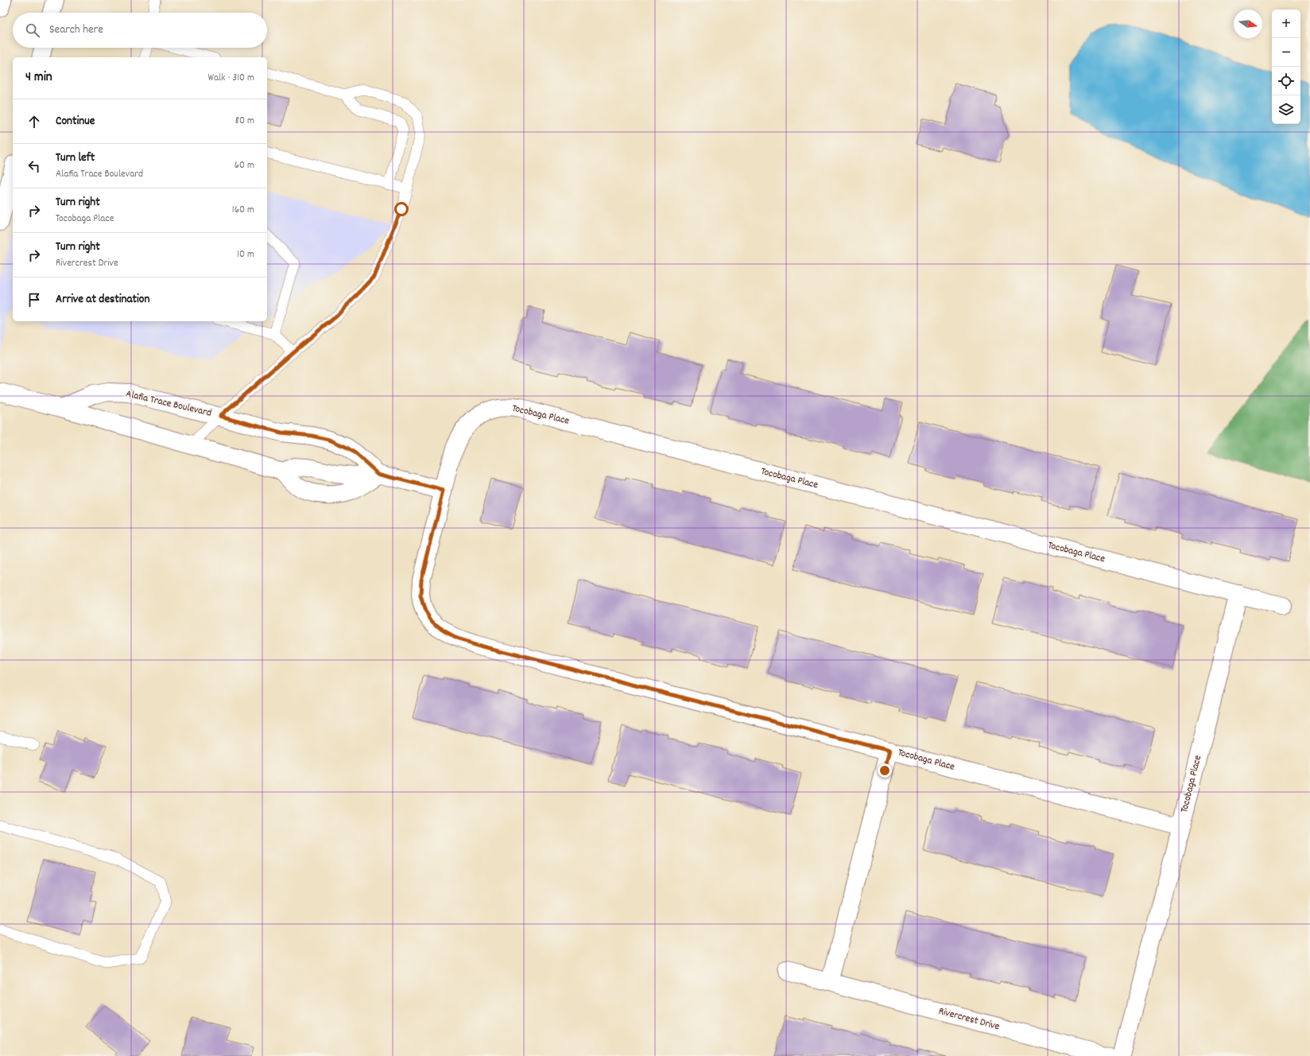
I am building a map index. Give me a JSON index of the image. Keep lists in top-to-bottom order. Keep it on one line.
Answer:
{"streets":{"street":["Alafia Trace Boulevard","Tocobaga Place","Rivercrest Drive"]},"crossings":[["Alafia Trace Boulevard","Tocobaga Place"]],"north":"right","page":{"map_buttons":["+","−"],"search":"Search here","heading":["4 min","Walk · 310 m"],"list":[["Continue","80 m"],["Turn left","Alafia Trace Boulevard","60 m"],["Turn right","Tocobaga Place","160 m"],["Turn right","Rivercrest Drive","10 m"],"Arrive at destination"]}}
